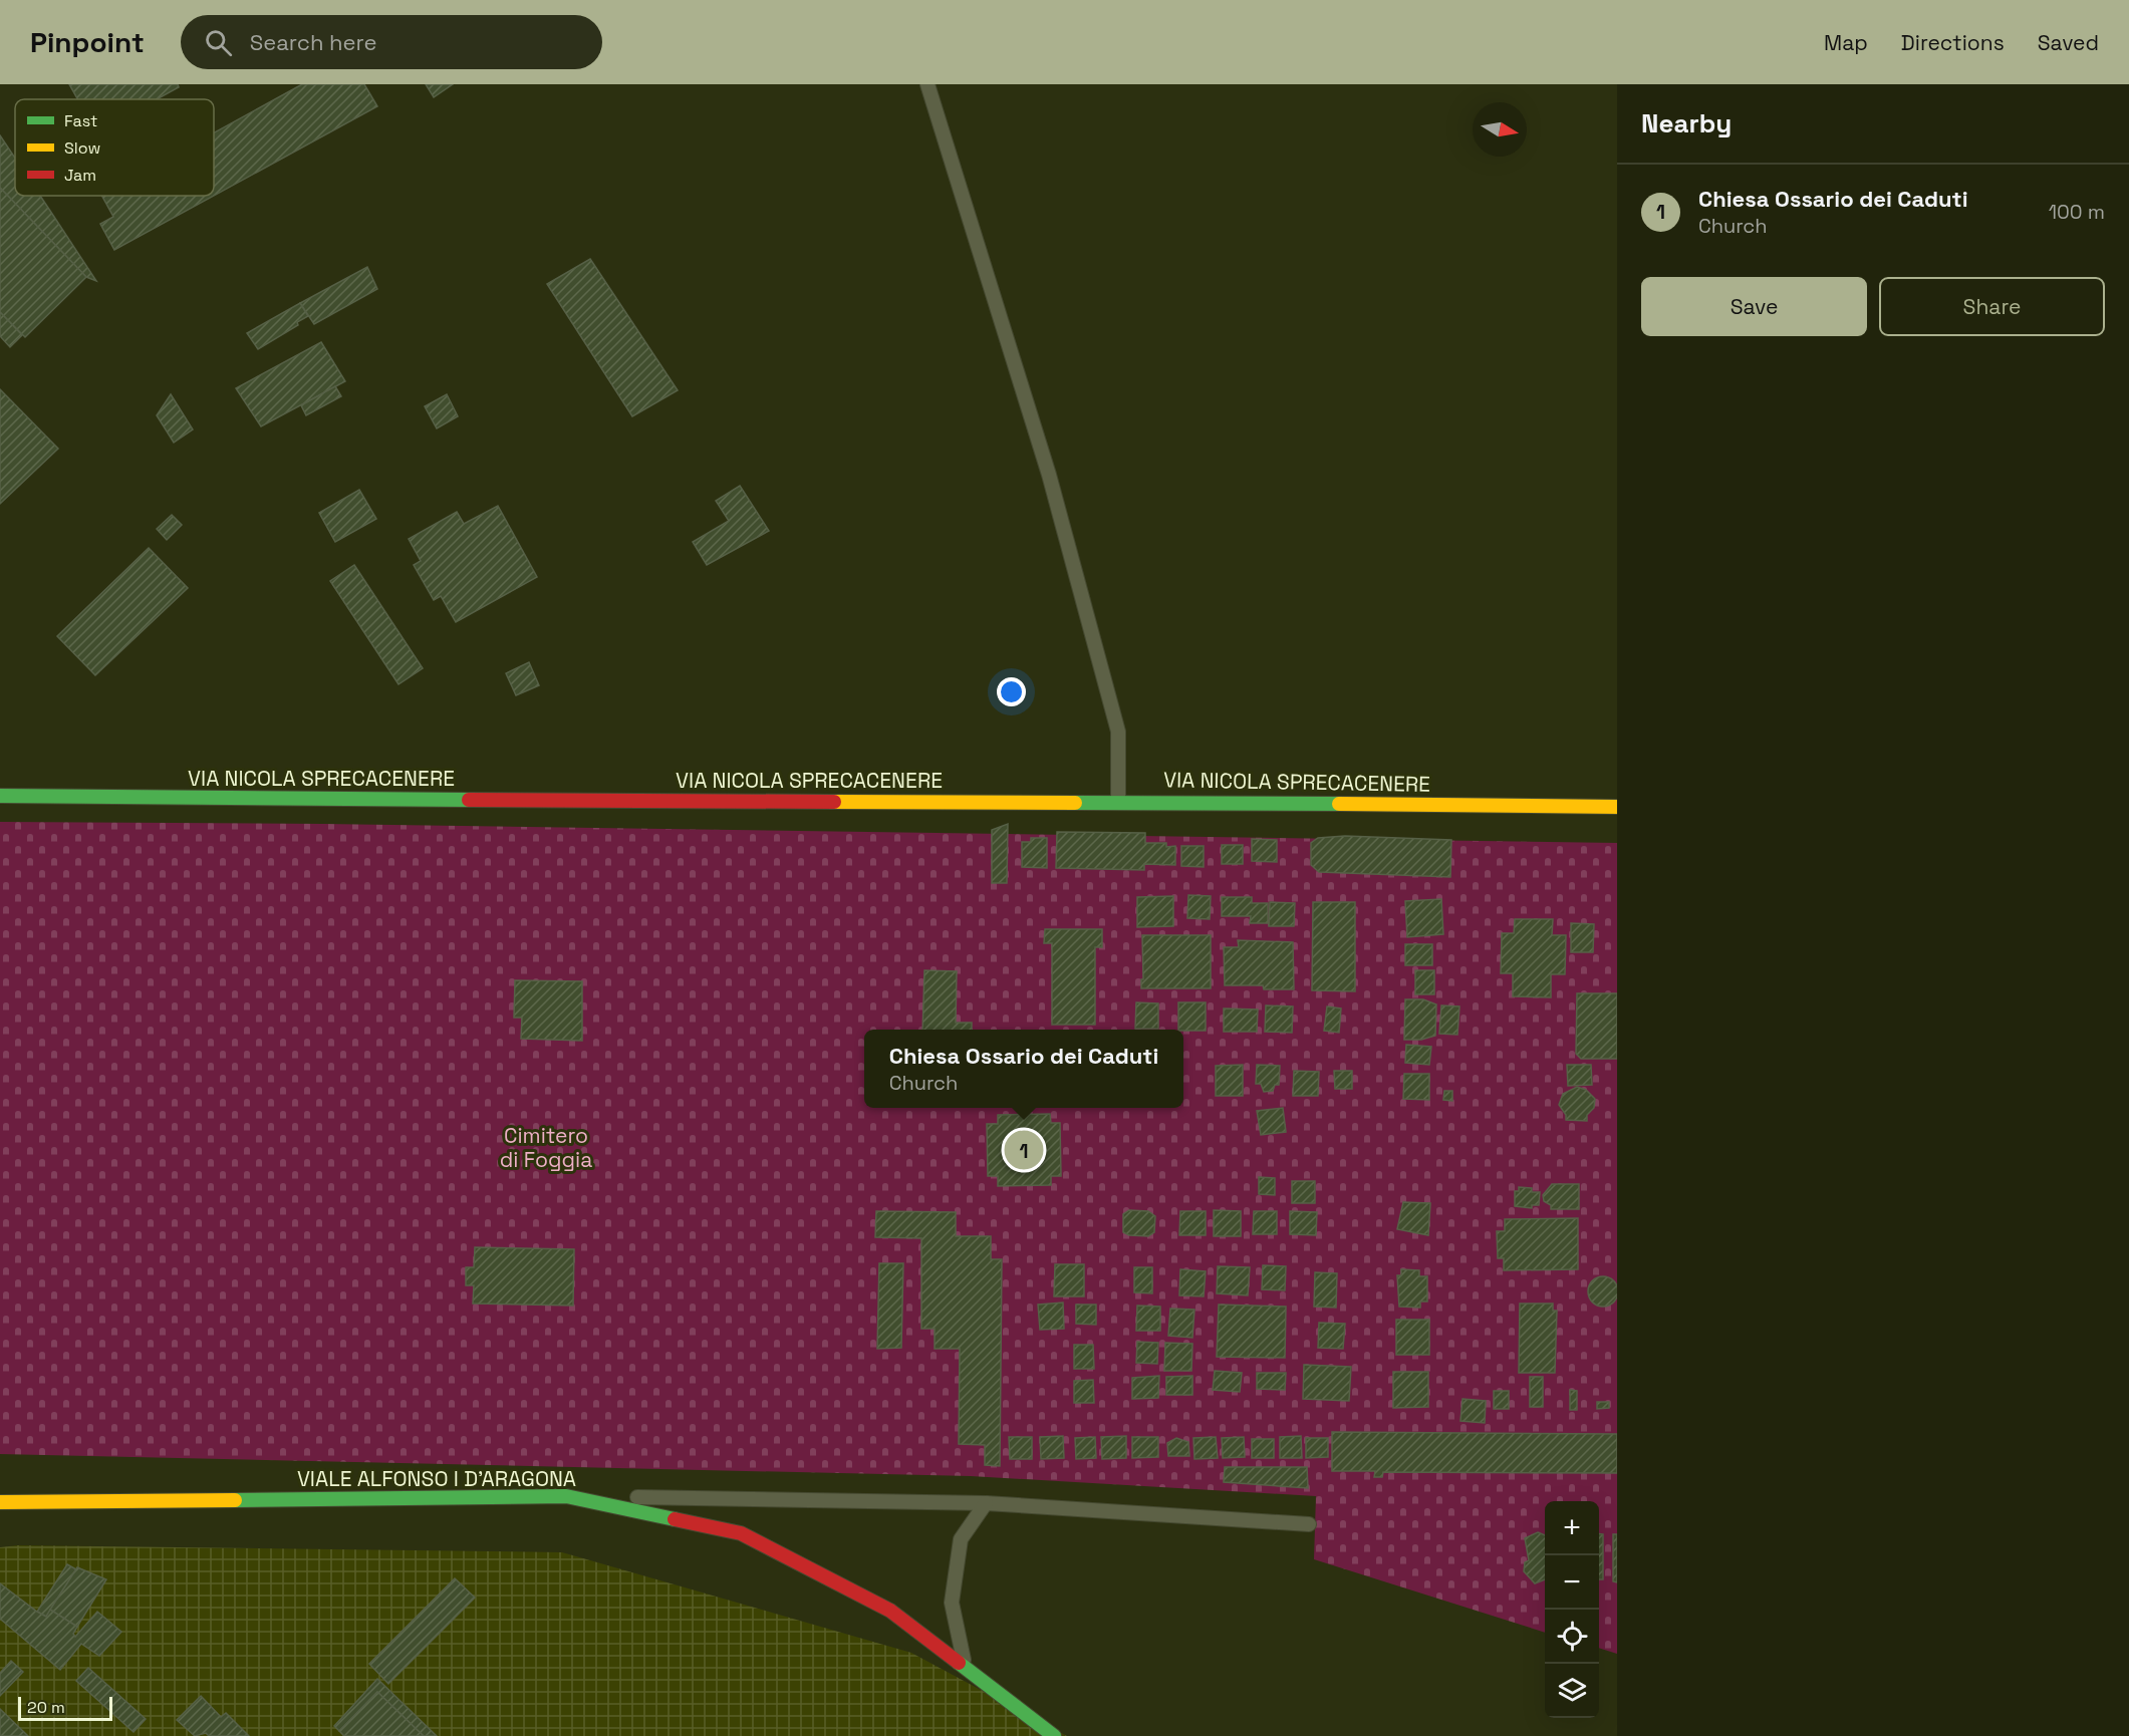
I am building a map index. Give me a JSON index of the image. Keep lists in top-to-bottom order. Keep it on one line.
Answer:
{"streets":{"street":["VIA NICOLA SPRECACENERE","VIALE ALFONSO I D'ARAGONA"]},"parks":["Cimitero di Foggia"],"legend":["Fast","Slow","Jam"],"scale_bar":"20 m","north":"right","page":{"header":"Pinpoint","search":"Search here","nav":["Map","Directions","Saved"],"heading":"Nearby","list":[{"mark":"1","name":"Chiesa Ossario dei Caduti","note":"Church","value":"100 m"}],"buttons":["Save","Share"],"popup":["Chiesa Ossario dei Caduti","Church"],"pins":"1","map_buttons":["+","−"],"scale":"20 m"}}
